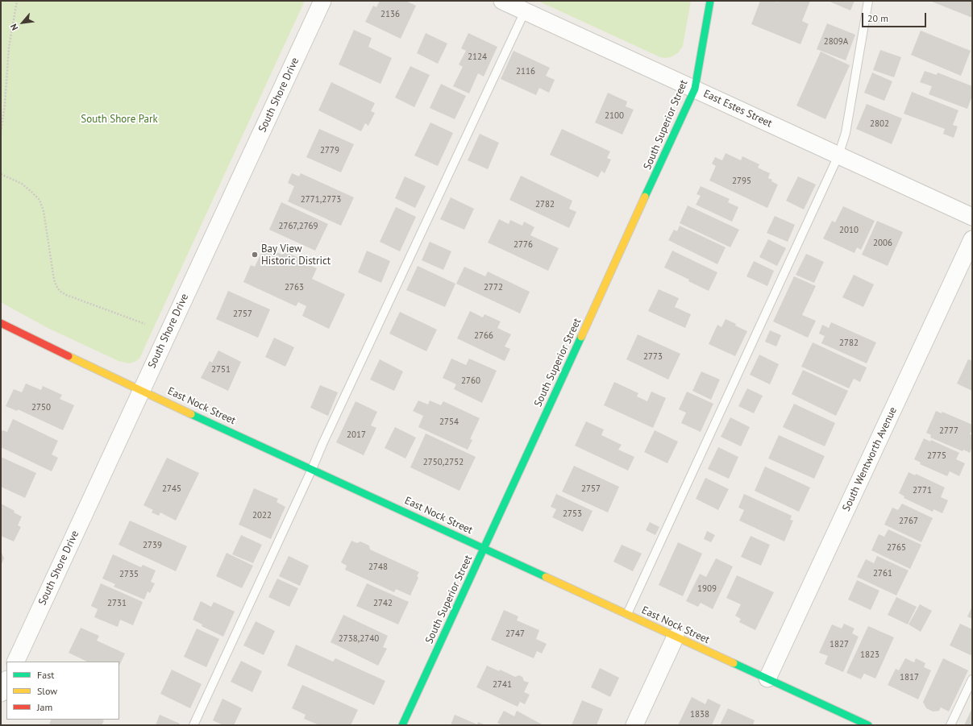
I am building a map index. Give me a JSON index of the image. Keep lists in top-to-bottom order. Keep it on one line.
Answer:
{"streets":{"street":["South Shore Drive","East Estes Street","South Superior Street","East Nock Street","South Wentworth Avenue"]},"crossings":[["South Shore Drive","East Nock Street"],["East Estes Street","South Superior Street"],["South Superior Street","East Nock Street"],["East Nock Street","South Wentworth Avenue"]],"parks":["South Shore Park"],"places":["Bay View Historic District"],"house_numbers":["2136","2809A","2124","2116","2100","2802","2779","2795","2771,2773","2782","2767,2769","2010","2006","2776","2763","2772","2757","2766","2782","2773","2751","2760","2750","2754","2777","2017","2775","2750,2752","2745","2757","2771","2753","2022","2767","2739","2765","2748","2761","2735","1909","2731","2742","2747","2738,2740","1827","1823","1817","2741","1838"],"legend":["Fast","Slow","Jam"],"scale_bar":"20 m","north":"bottom left"}
